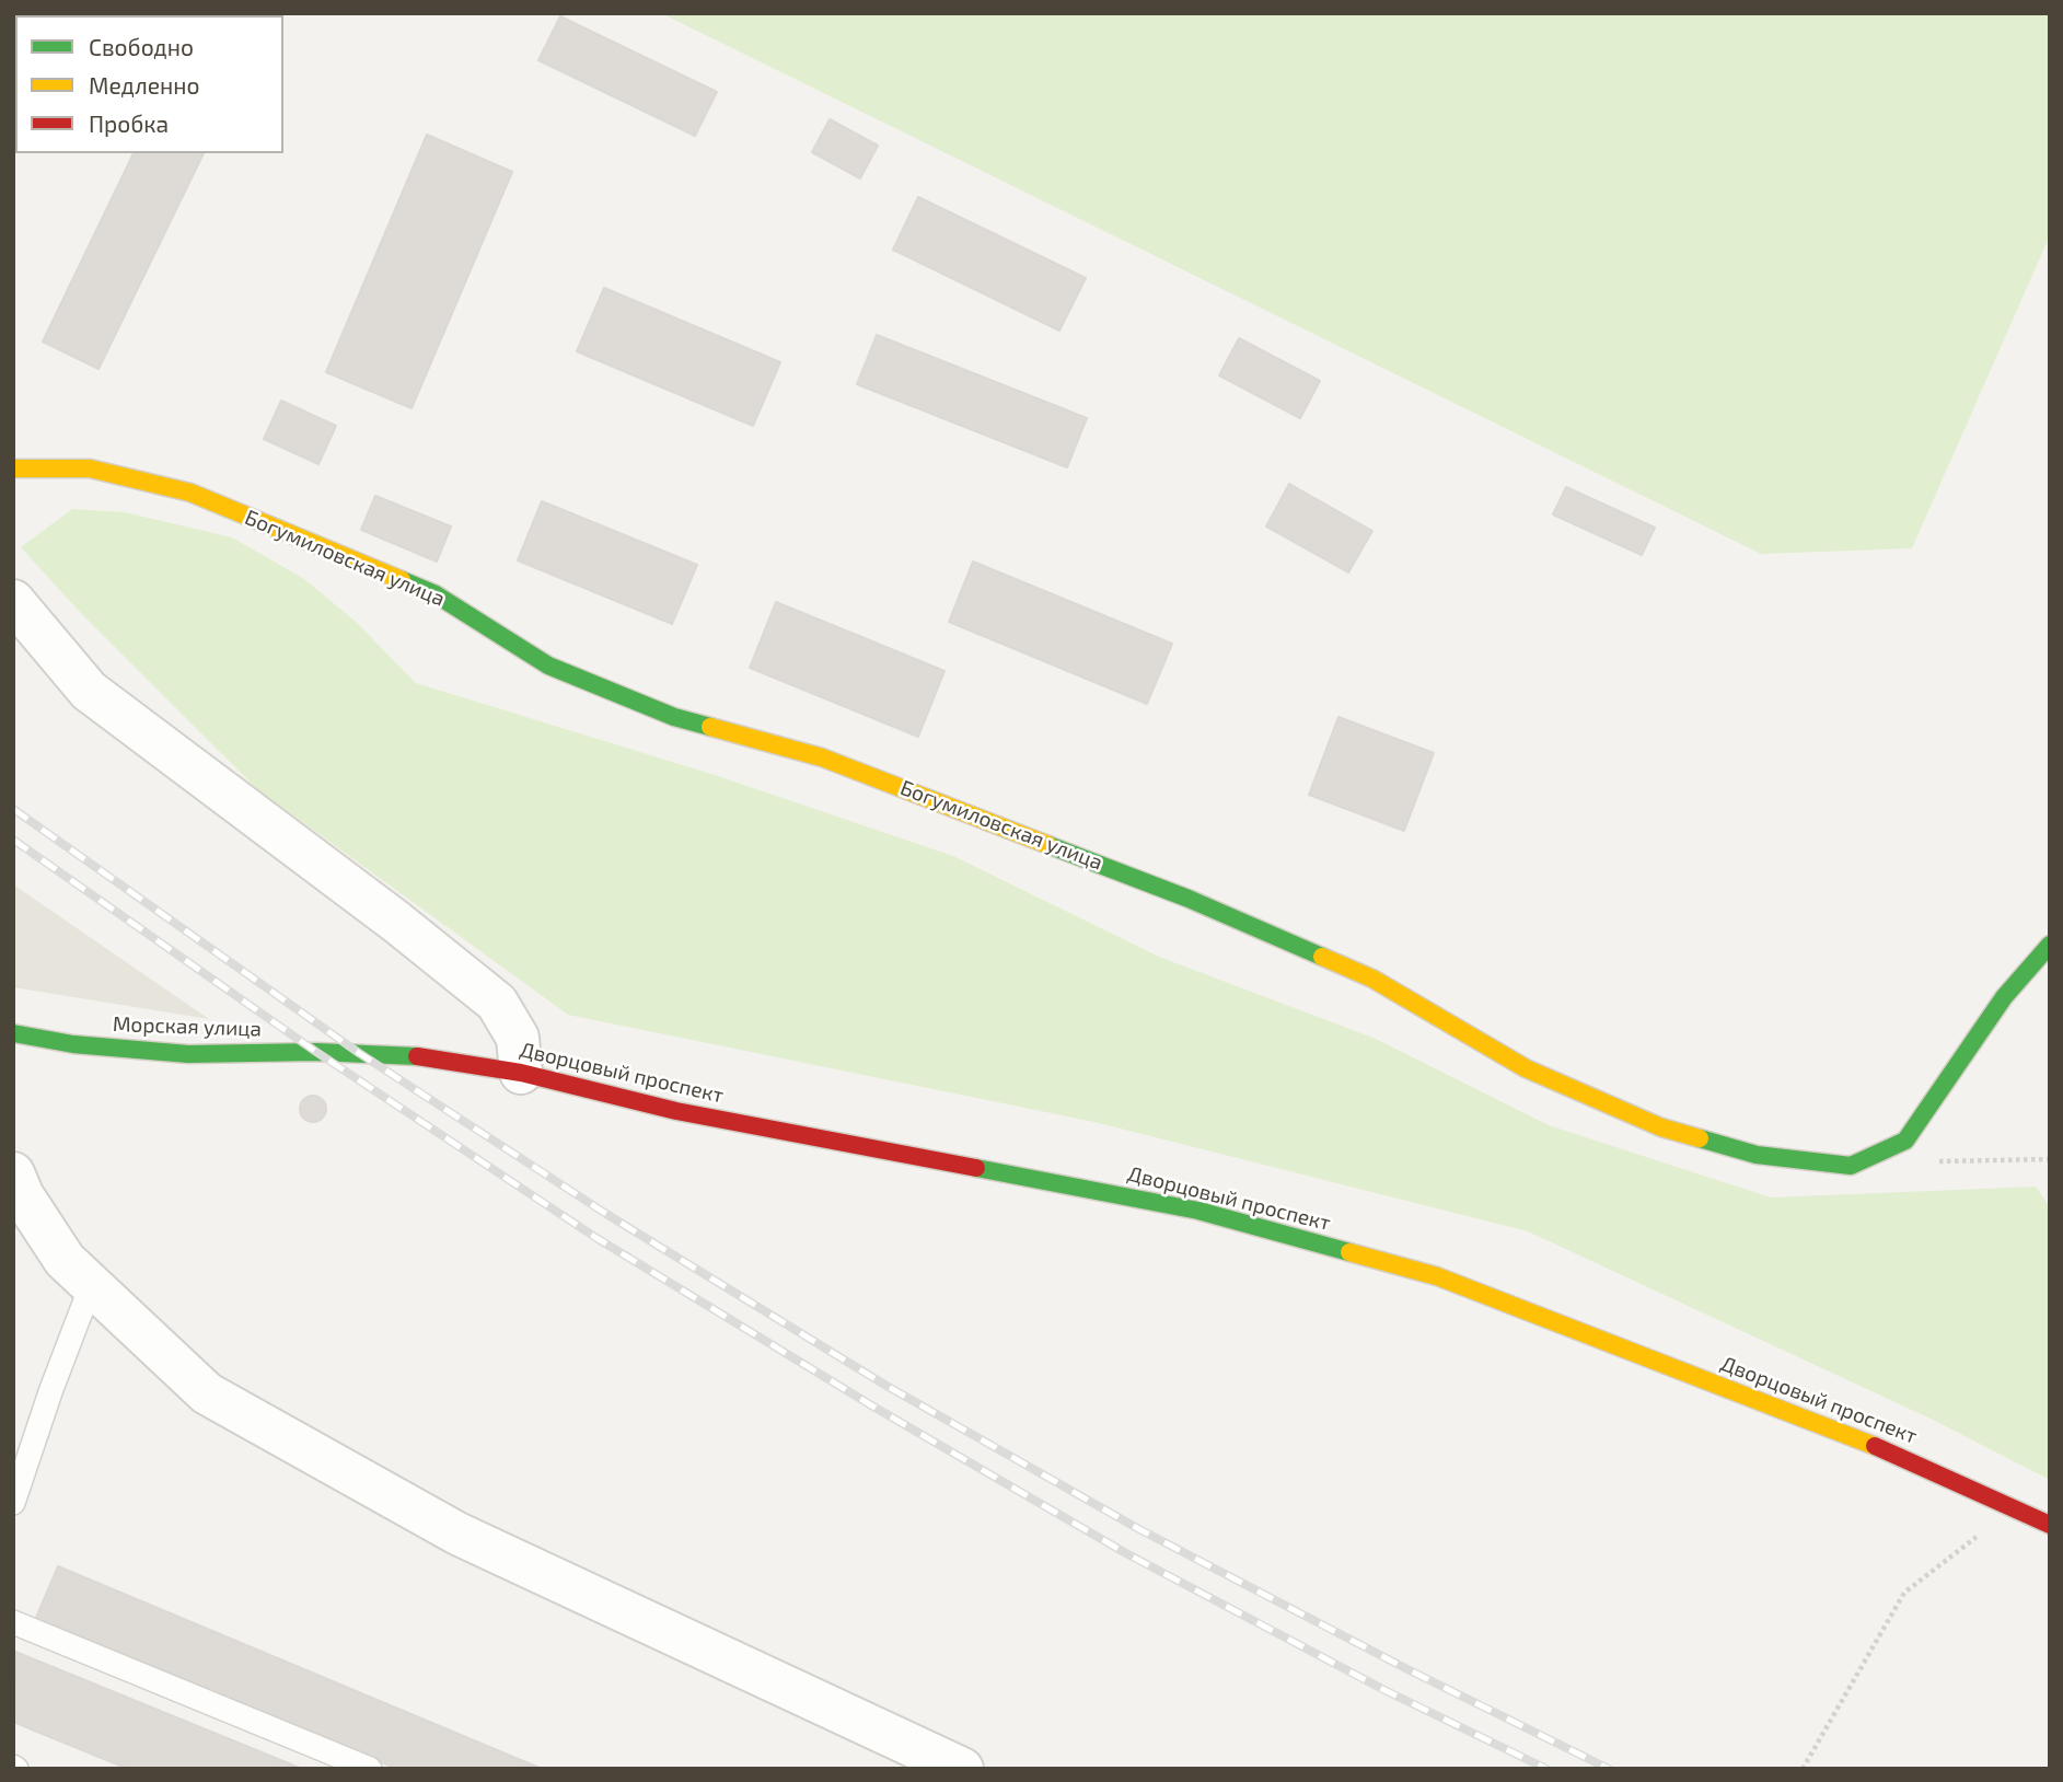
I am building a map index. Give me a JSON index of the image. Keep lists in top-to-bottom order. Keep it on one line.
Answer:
{"streets":{"street":["Богумиловская улица","Морская улица","Дворцовый проспект"]},"crossings":[["Морская улица","Дворцовый проспект"]],"legend":["Свободно","Медленно","Пробка"]}
